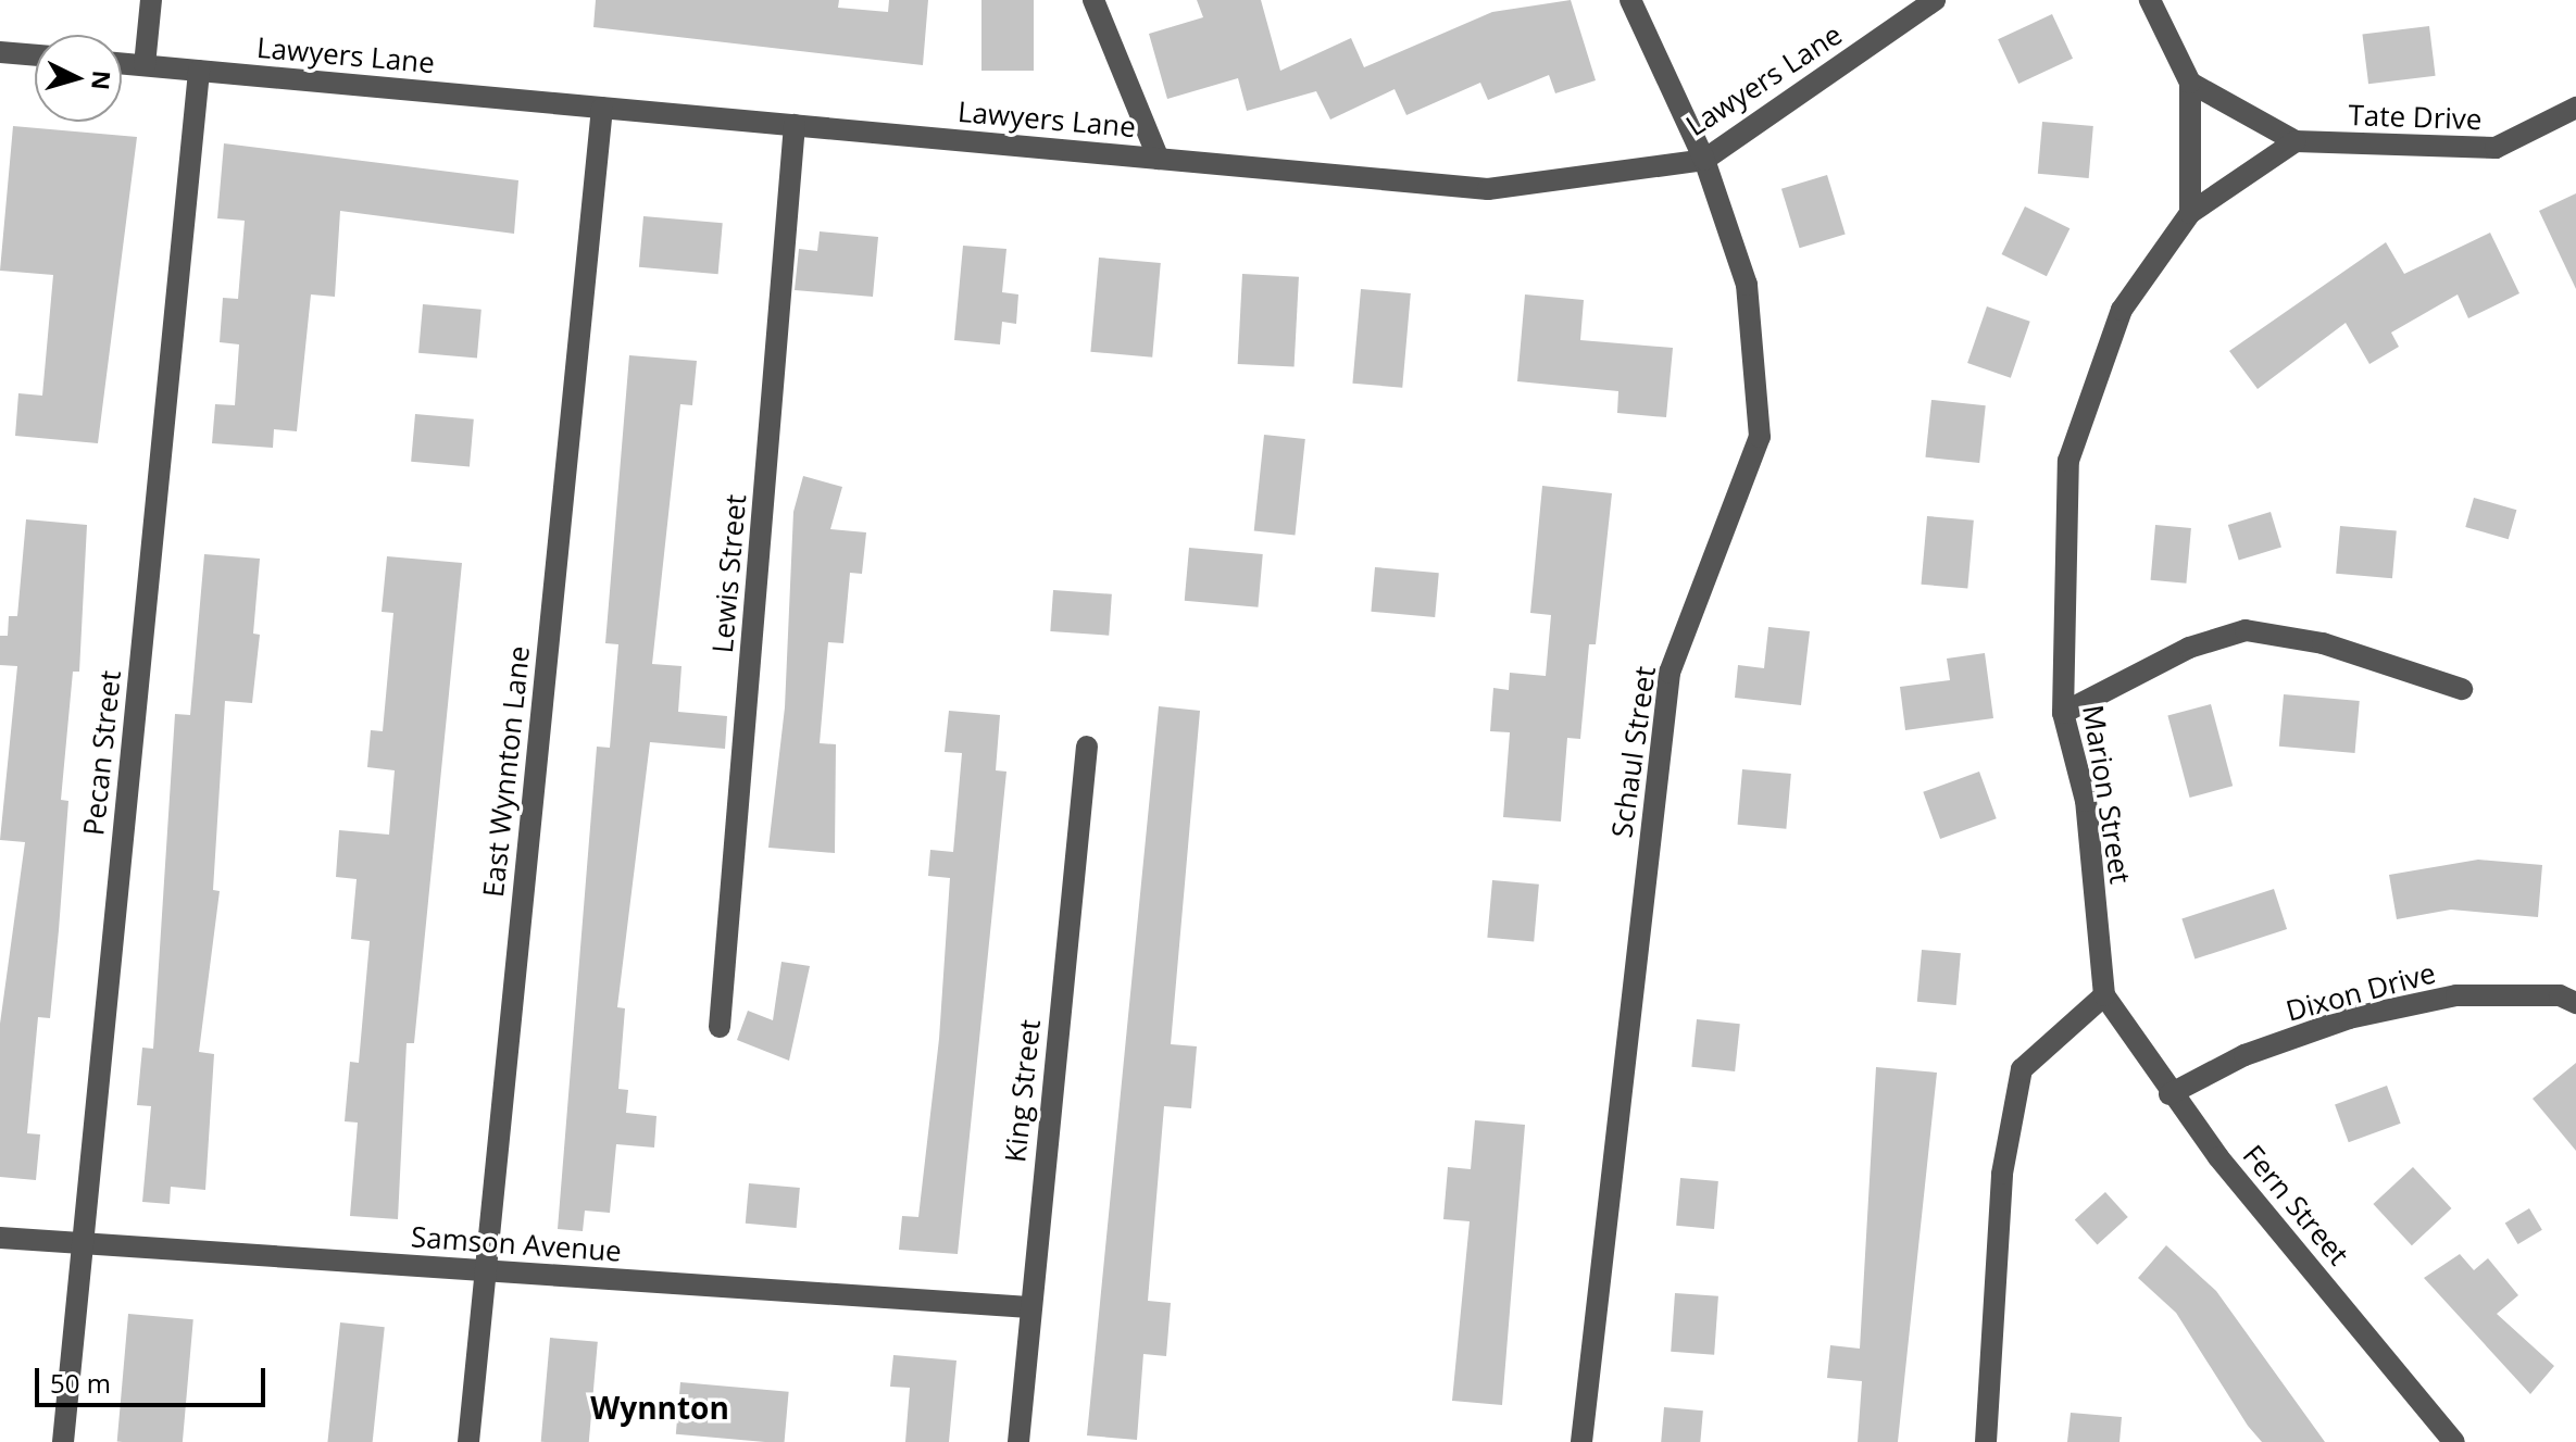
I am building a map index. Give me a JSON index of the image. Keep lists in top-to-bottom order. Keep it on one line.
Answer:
{"streets":{"street":["Lawyers Lane","Tate Drive","Lewis Street","Schaul Street","Pecan Street","East Wynnton Lane","Marion Street","Dixon Drive","King Street","Fern Street","Samson Avenue"]},"crossings":[["Lawyers Lane","Lewis Street"],["Lawyers Lane","Schaul Street"],["Lawyers Lane","Pecan Street"],["Lawyers Lane","East Wynnton Lane"],["Pecan Street","Samson Avenue"],["East Wynnton Lane","Samson Avenue"],["Marion Street","Fern Street"],["Dixon Drive","Fern Street"],["King Street","Samson Avenue"]],"districts":["Wynnton"],"scale_bar":"50 m","north":"right"}
